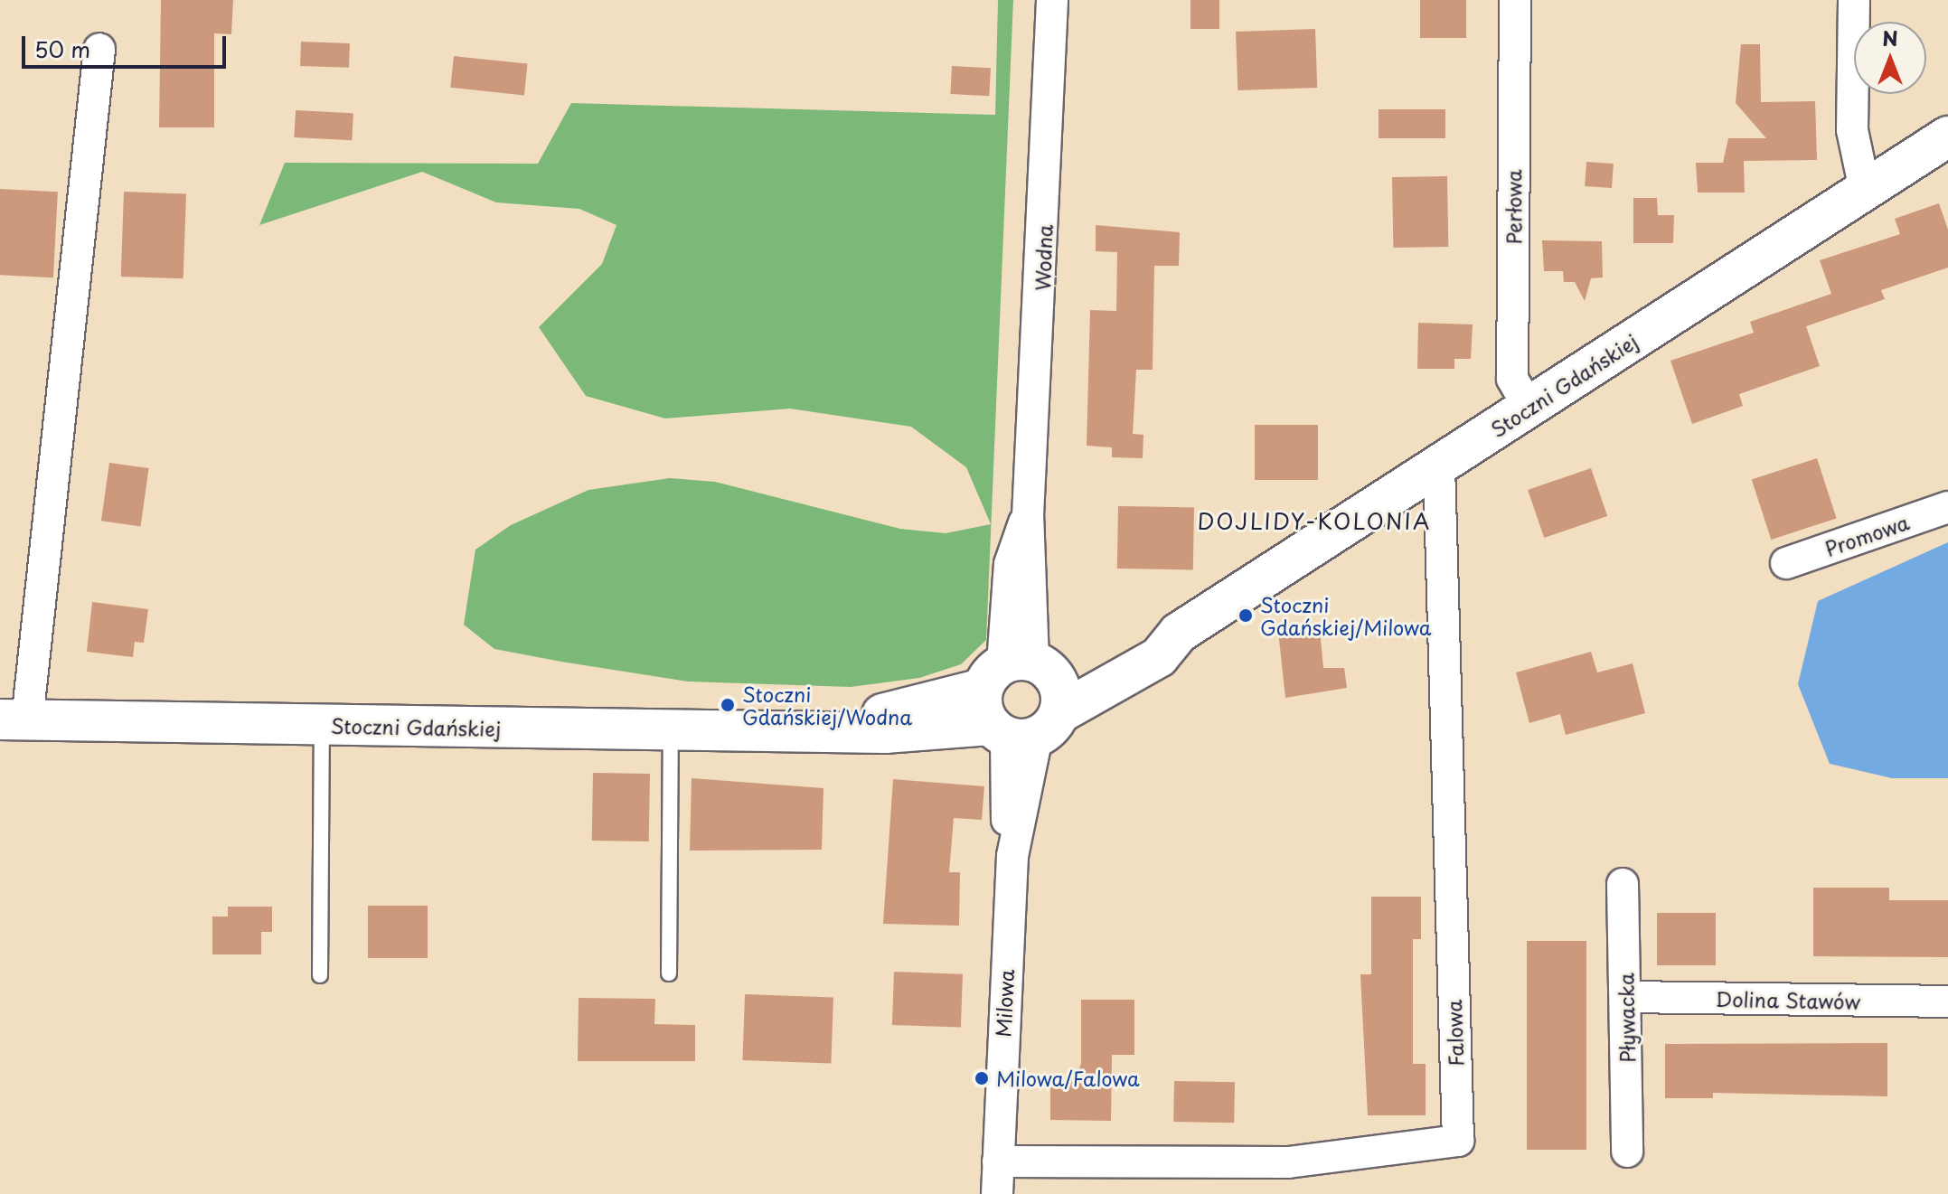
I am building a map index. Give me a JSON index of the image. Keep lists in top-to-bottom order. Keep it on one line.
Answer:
{"streets":{"street":["Perłowa","Wodna","Stoczni Gdańskiej","Promowa","Dolina Stawów","Milowa","Pływacka","Falowa"]},"crossings":[["Perłowa","Stoczni Gdańskiej"],["Wodna","Stoczni Gdańskiej"],["Wodna","Milowa"],["Stoczni Gdańskiej","Milowa"],["Stoczni Gdańskiej","Falowa"],["Dolina Stawów","Pływacka"],["Milowa","Falowa"]],"districts":["DOJLIDY-KOLONIA"],"places":["Stoczni Gdańskiej/Milowa","Stoczni Gdańskiej/Wodna","Milowa/Falowa"],"scale_bar":"50 m","north":"top"}
